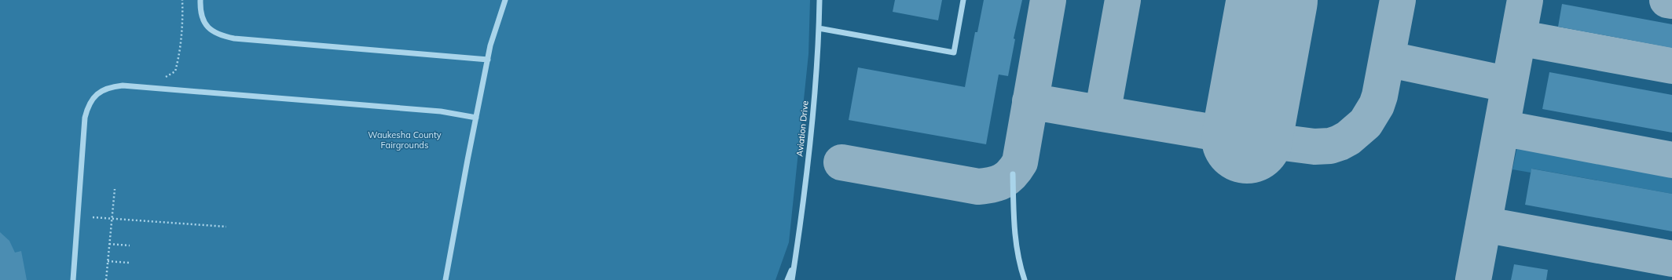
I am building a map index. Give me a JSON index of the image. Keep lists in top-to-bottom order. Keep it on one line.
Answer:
{"streets":{"street":["Aviation Drive"]},"parks":["Waukesha County Fairgrounds"]}
